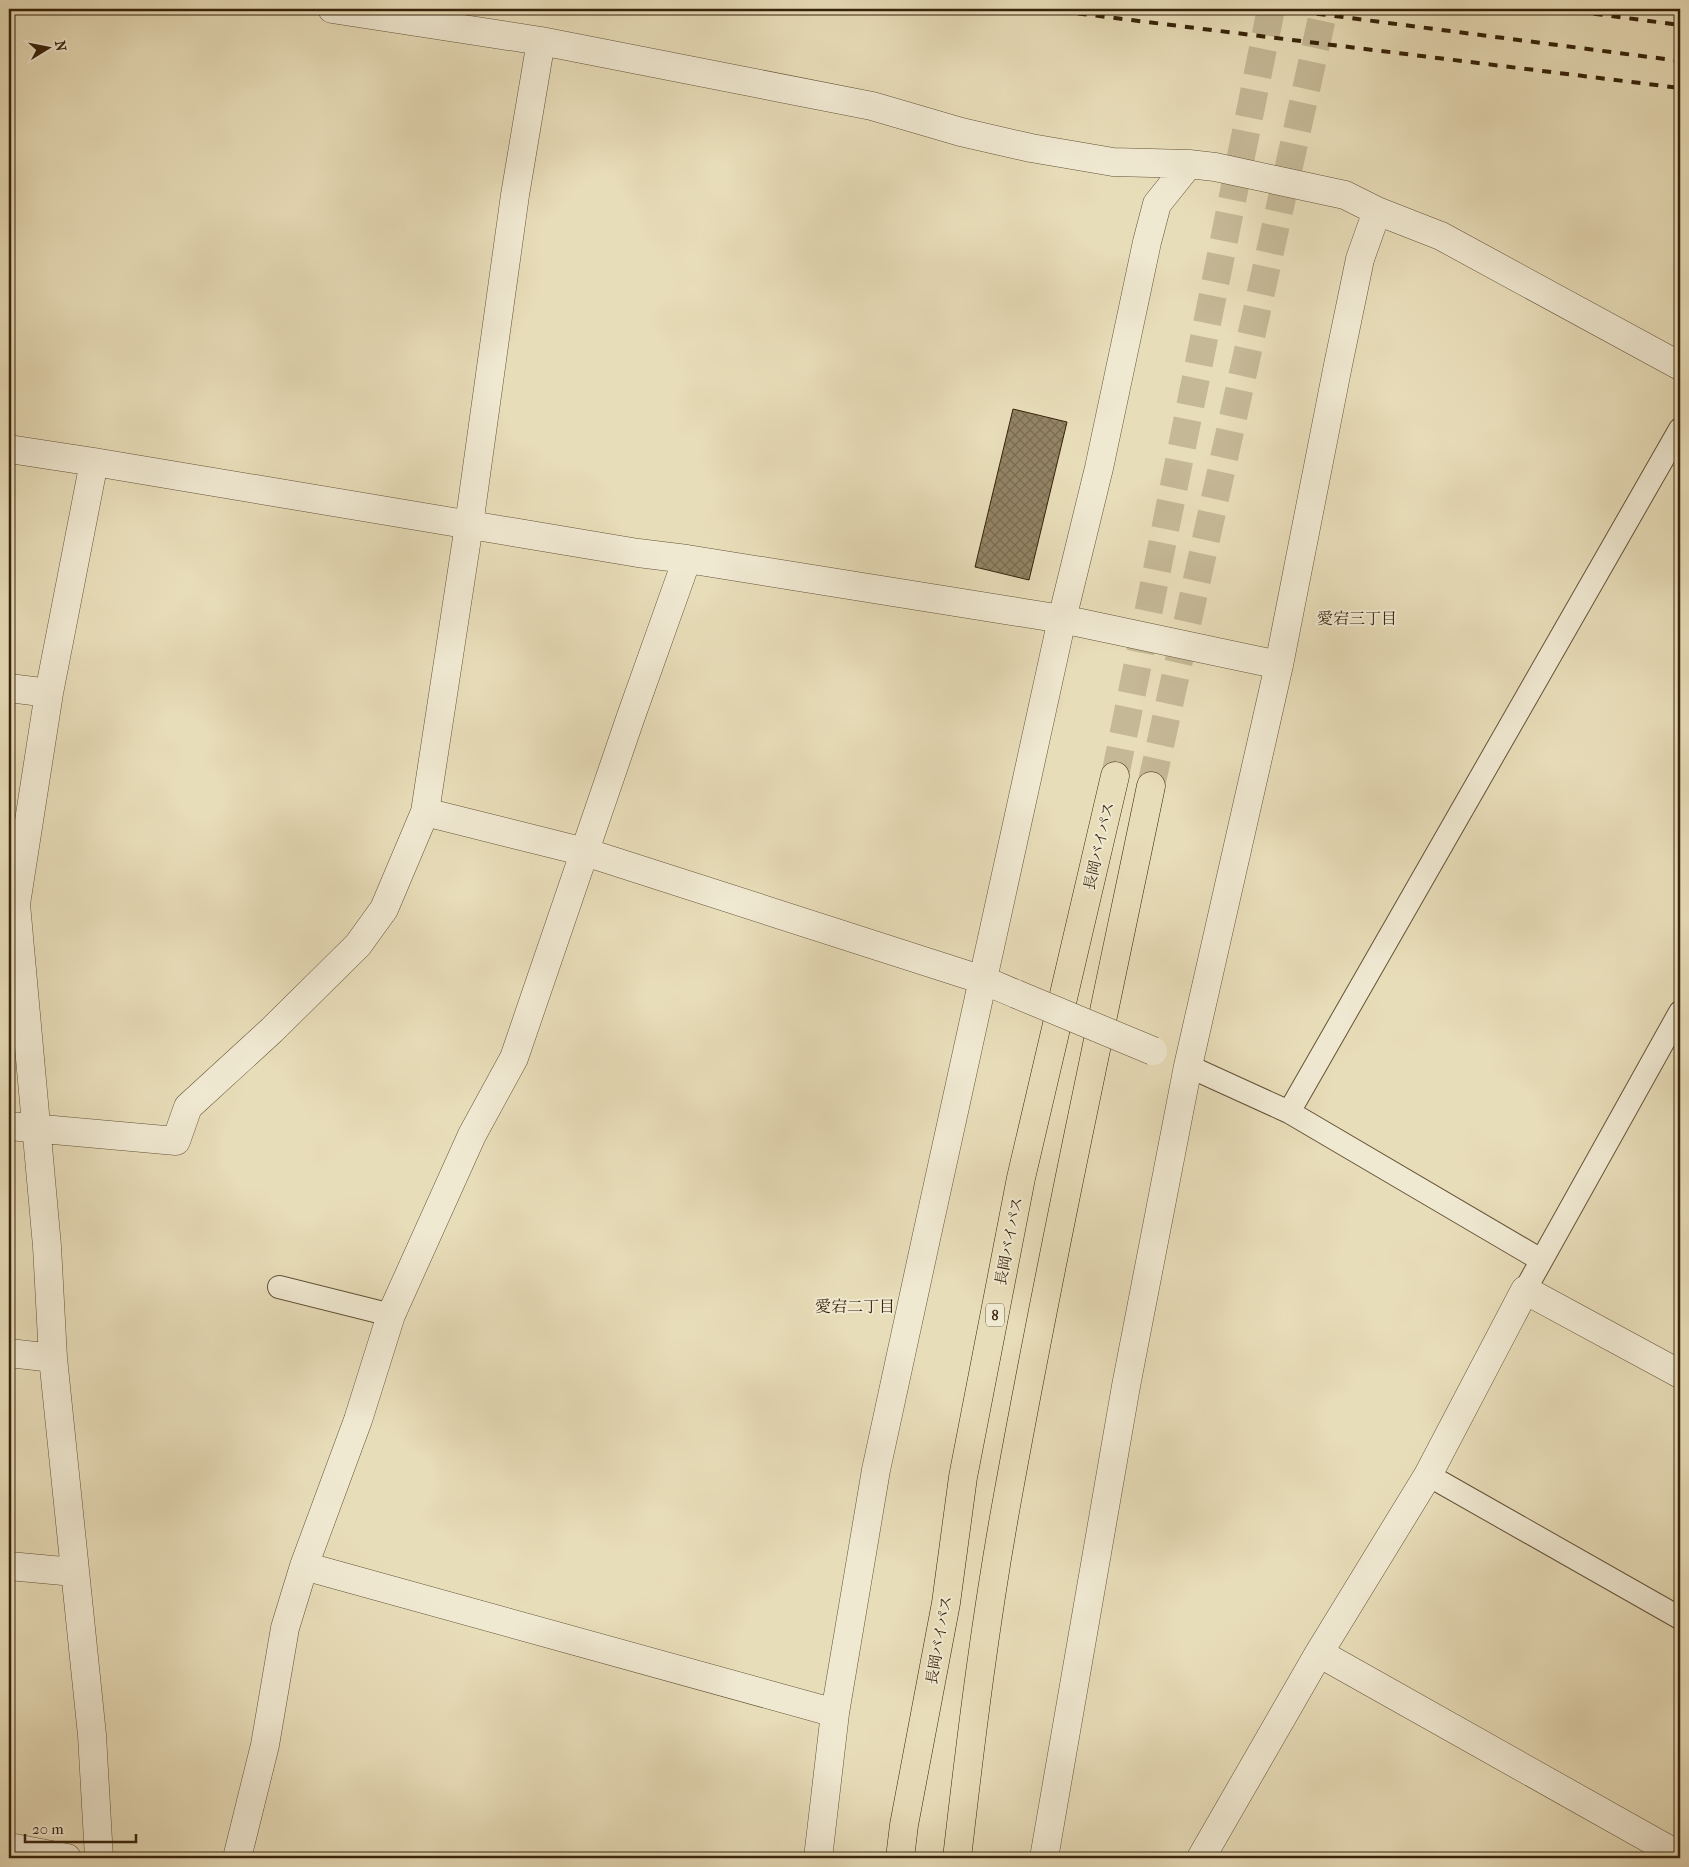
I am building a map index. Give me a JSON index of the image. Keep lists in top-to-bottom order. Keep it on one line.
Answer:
{"streets":{"highway":["長岡バイパス","8"]},"districts":["愛宕三丁目","愛宕二丁目"],"scale_bar":"20 m","north":"right"}
